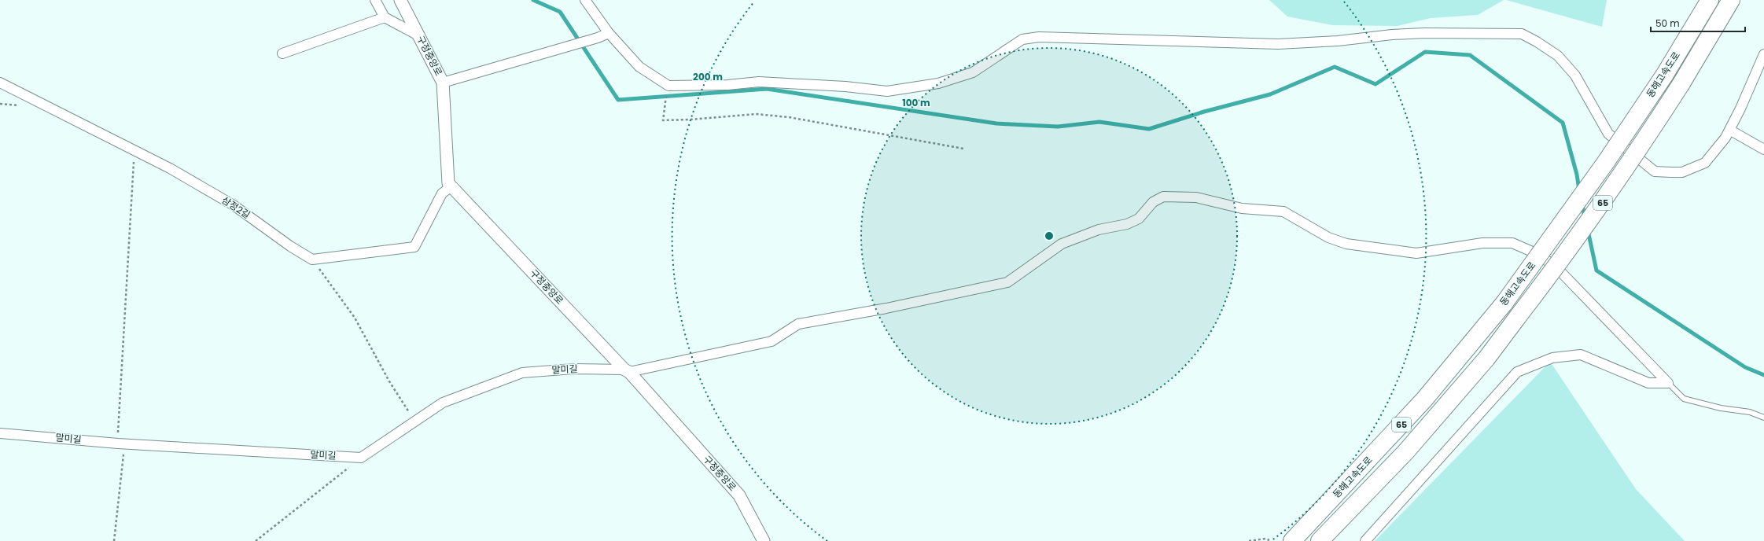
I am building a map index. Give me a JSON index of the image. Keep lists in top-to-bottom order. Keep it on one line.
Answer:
{"streets":{"highway":["동해고속도로","65"],"street":["구정중앙로","삼정2길","말미길"]},"crossings":[["구정중앙로","말미길"]],"scale_bar":"50 m","rings":["200 m","100 m"]}
